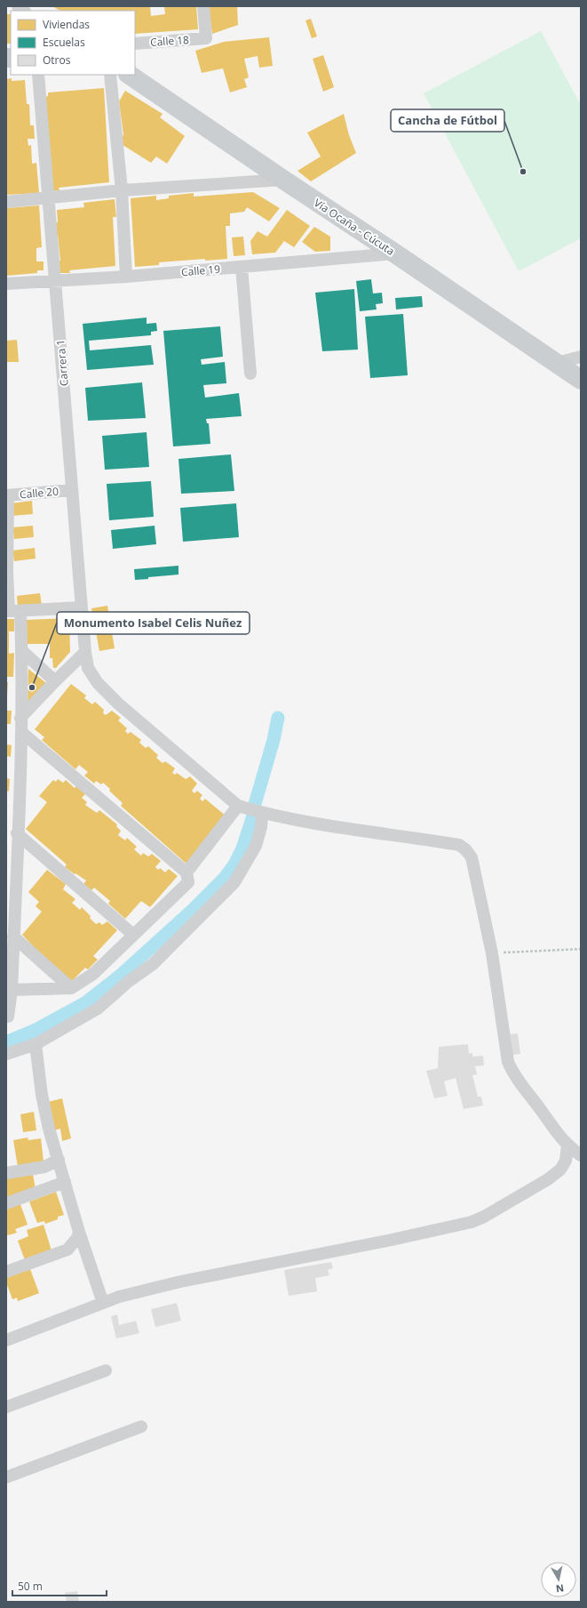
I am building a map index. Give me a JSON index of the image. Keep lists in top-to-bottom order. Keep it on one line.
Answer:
{"streets":{"main road":["Vía Ocaña - Cúcuta"],"street":["Calle 18","Calle 19","Carrera 1","Calle 20"]},"crossings":[["Vía Ocaña - Cúcuta","Calle 19"],["Calle 19","Carrera 1"],["Carrera 1","Calle 20"]],"places":["Cancha de Fútbol","Monumento Isabel Celis Nuñez"],"legend":["Viviendas","Escuelas","Otros"],"scale_bar":"50 m","north":"bottom"}
